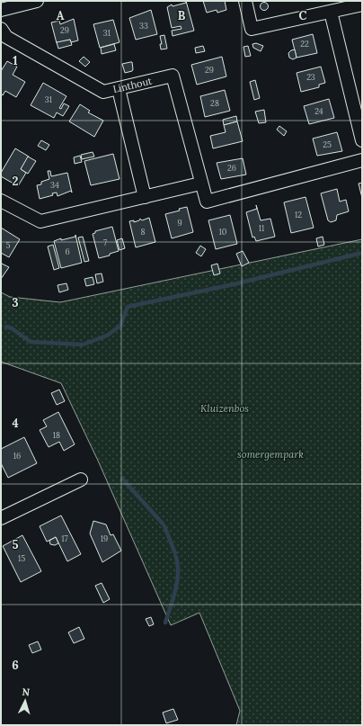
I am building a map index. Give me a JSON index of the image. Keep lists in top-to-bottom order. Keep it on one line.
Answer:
{"streets":{"street":["Linthout"]},"parks":["Kluizenbos","somergempark"],"house_numbers":["33","29","31","22","29","23","31","28","24","25","26","34","12","9","11","8","10","7","5","6","18","16","17","19","15"],"north":"top","grid":{"columns":["A","B","C"],"rows":["1","2","3","4","5","6"]}}
